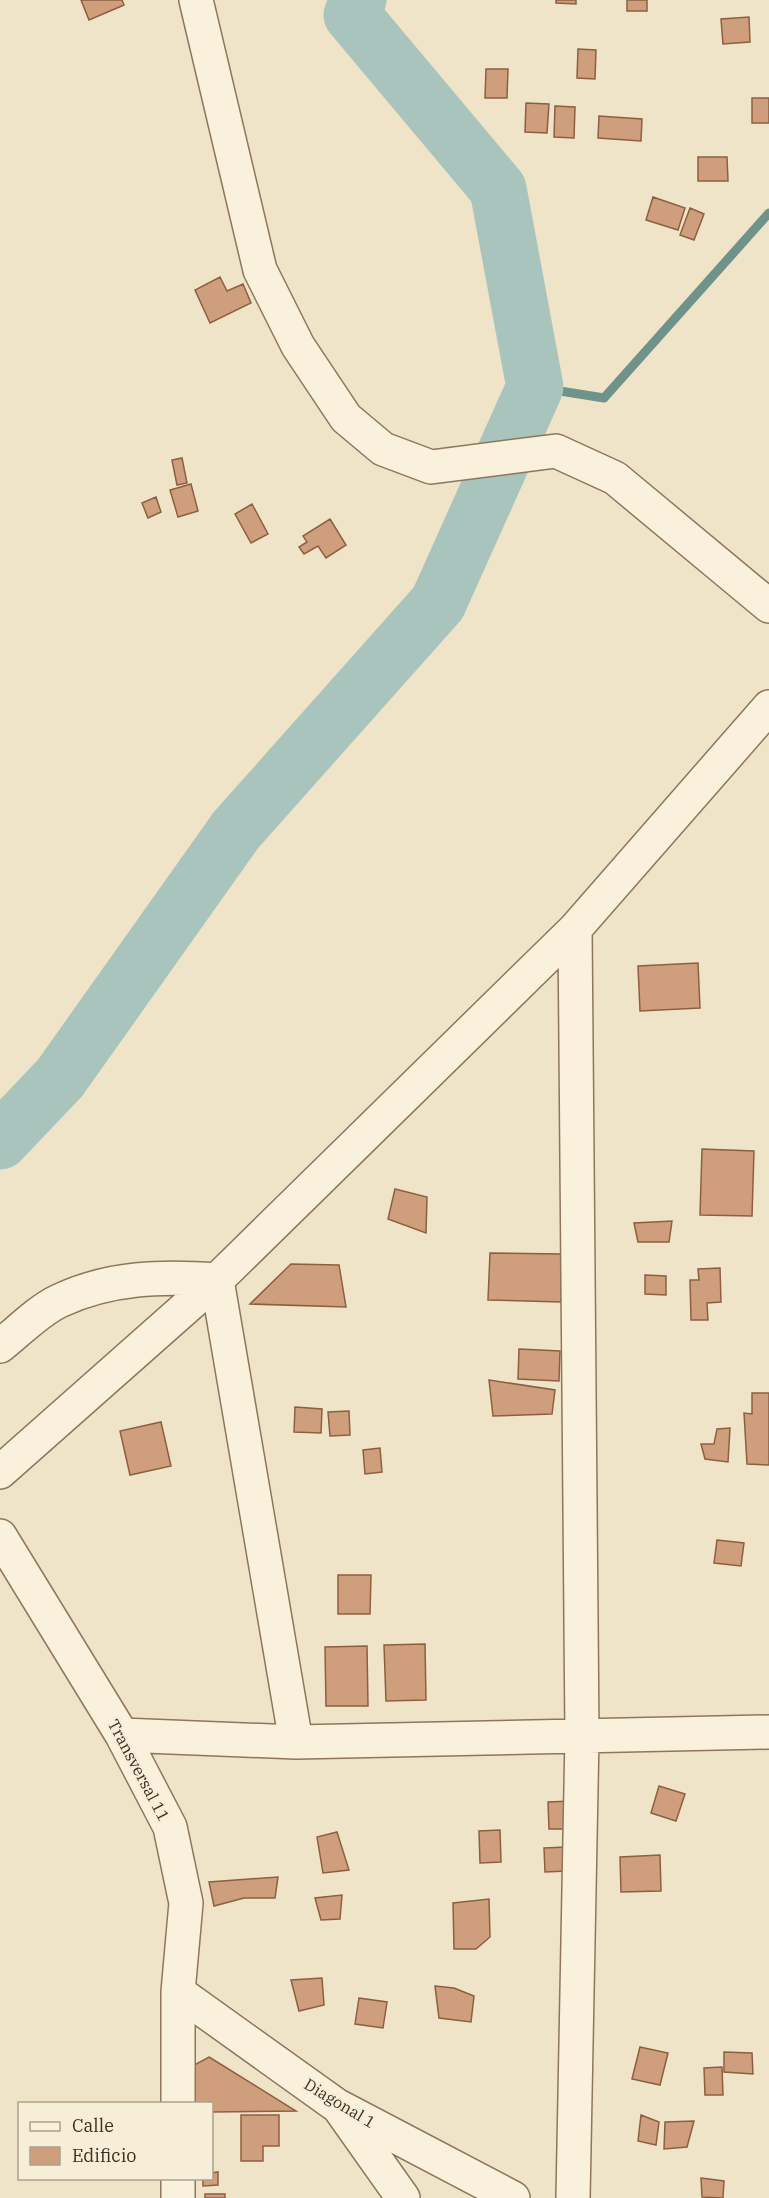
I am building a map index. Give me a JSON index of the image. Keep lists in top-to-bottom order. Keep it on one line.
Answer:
{"streets":{"street":["Transversal 11","Diagonal 1"]},"crossings":[["Transversal 11","Diagonal 1"]],"legend":["Calle","Edificio"]}
